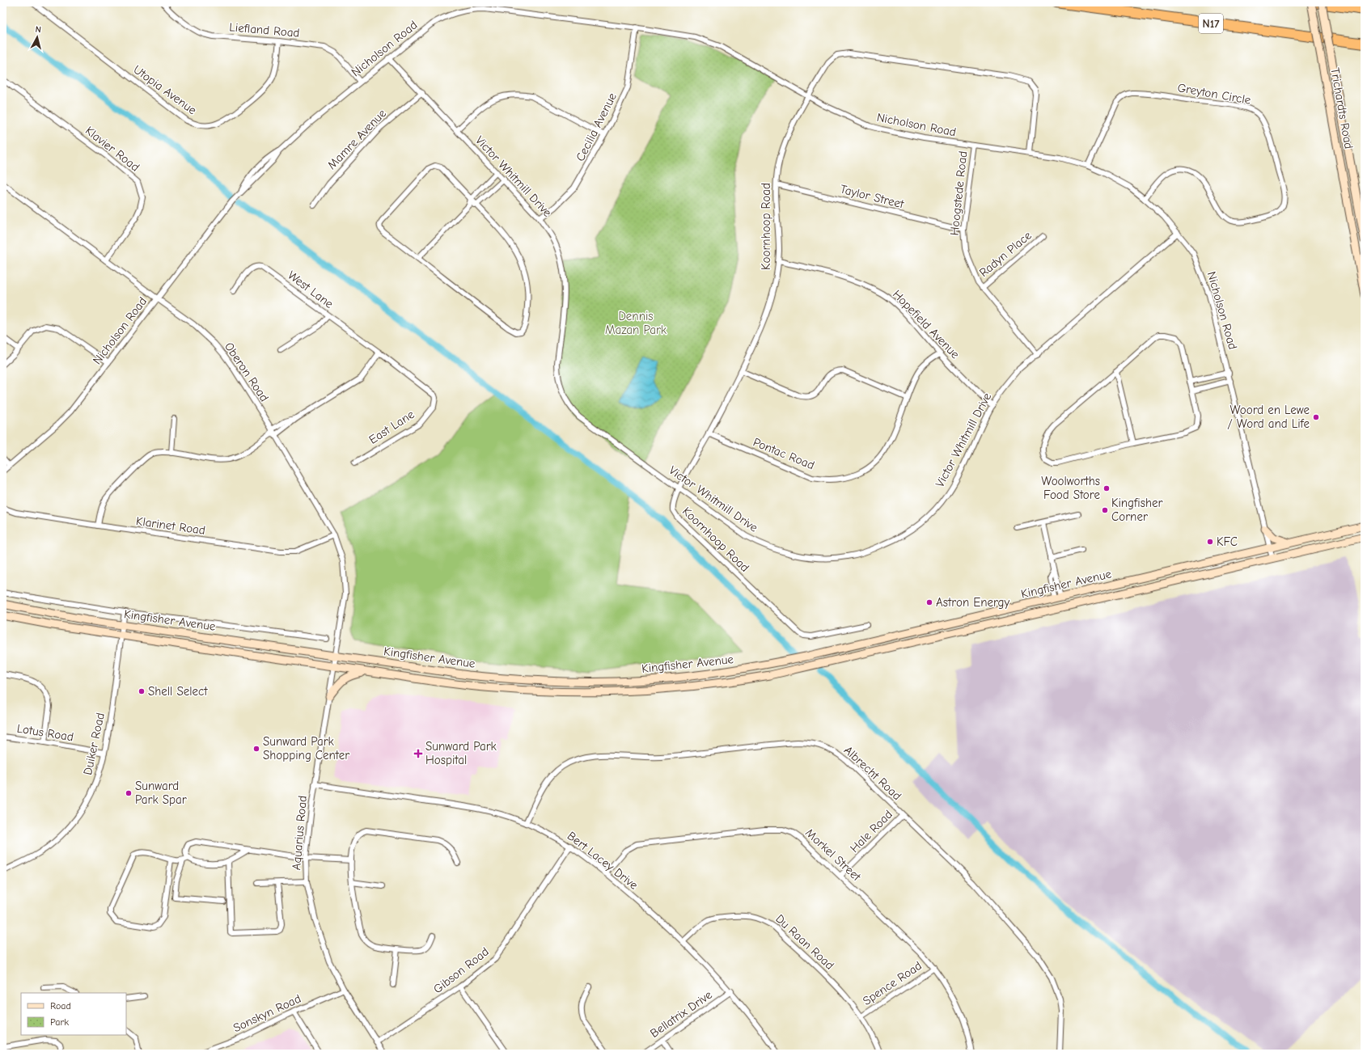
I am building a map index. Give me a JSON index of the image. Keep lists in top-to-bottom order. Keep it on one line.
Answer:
{"streets":{"highway":["N17"],"street":["Liefland Road","Nicholson Road","Utopia Avenue","Greyton Circle","Trichardts Road","Cecilia Avenue","Mamre Avenue","Klavier Road","Victor Whitmill Drive","Hoogstede Road","Taylor Street","Koornhoop Road","Radyn Place","West Lane","Hopefield Avenue","Oberon Road","East Lane","Pontac Road","Klarinet Road","Kingfisher Avenue","Lotus Road","Duiker Road","Albrecht Road","Hale Road","Aquarius Road","Morkel Street","Bert Lacey Drive","Du Raan Road","Gibson Road","Spence Road","Sonskyn Road","Bellatrix Drive"]},"crossings":[["Liefland Road","Nicholson Road"],["Liefland Road","Utopia Avenue"],["Nicholson Road","Greyton Circle"],["Nicholson Road","Cecilia Avenue"],["Nicholson Road","Victor Whitmill Drive"],["Nicholson Road","Hoogstede Road"],["Nicholson Road","Koornhoop Road"],["Nicholson Road","Oberon Road"],["Nicholson Road","Kingfisher Avenue"],["Cecilia Avenue","Victor Whitmill Drive"],["Mamre Avenue","Victor Whitmill Drive"],["Klavier Road","Oberon Road"],["Victor Whitmill Drive","Hoogstede Road"],["Victor Whitmill Drive","Koornhoop Road"],["Victor Whitmill Drive","Hopefield Avenue"],["Hoogstede Road","Taylor Street"],["Hoogstede Road","Radyn Place"],["Taylor Street","Koornhoop Road"],["Koornhoop Road","Hopefield Avenue"],["Koornhoop Road","Pontac Road"],["West Lane","East Lane"],["Hopefield Avenue","Pontac Road"],["Oberon Road","Klarinet Road"],["Oberon Road","Kingfisher Avenue"],["Oberon Road","Aquarius Road"],["Kingfisher Avenue","Duiker Road"],["Kingfisher Avenue","Aquarius Road"],["Lotus Road","Duiker Road"],["Albrecht Road","Hale Road"],["Albrecht Road","Bert Lacey Drive"],["Hale Road","Morkel Street"],["Aquarius Road","Bert Lacey Drive"],["Aquarius Road","Gibson Road"],["Aquarius Road","Sonskyn Road"],["Morkel Street","Bert Lacey Drive"],["Morkel Street","Spence Road"],["Bert Lacey Drive","Du Raan Road"],["Bert Lacey Drive","Gibson Road"],["Bert Lacey Drive","Bellatrix Drive"],["Du Raan Road","Spence Road"]],"parks":["Dennis Mazan Park"],"places":{"other":["Woord en Lewe / Word and Life","Woolworths Food Store","Kingfisher Corner","KFC","Astron Energy","Shell Select","Sunward Park Shopping Center","Sunward Park Spar"],"health":["Sunward Park Hospital"]},"legend":["Road","Park"],"north":"top"}
